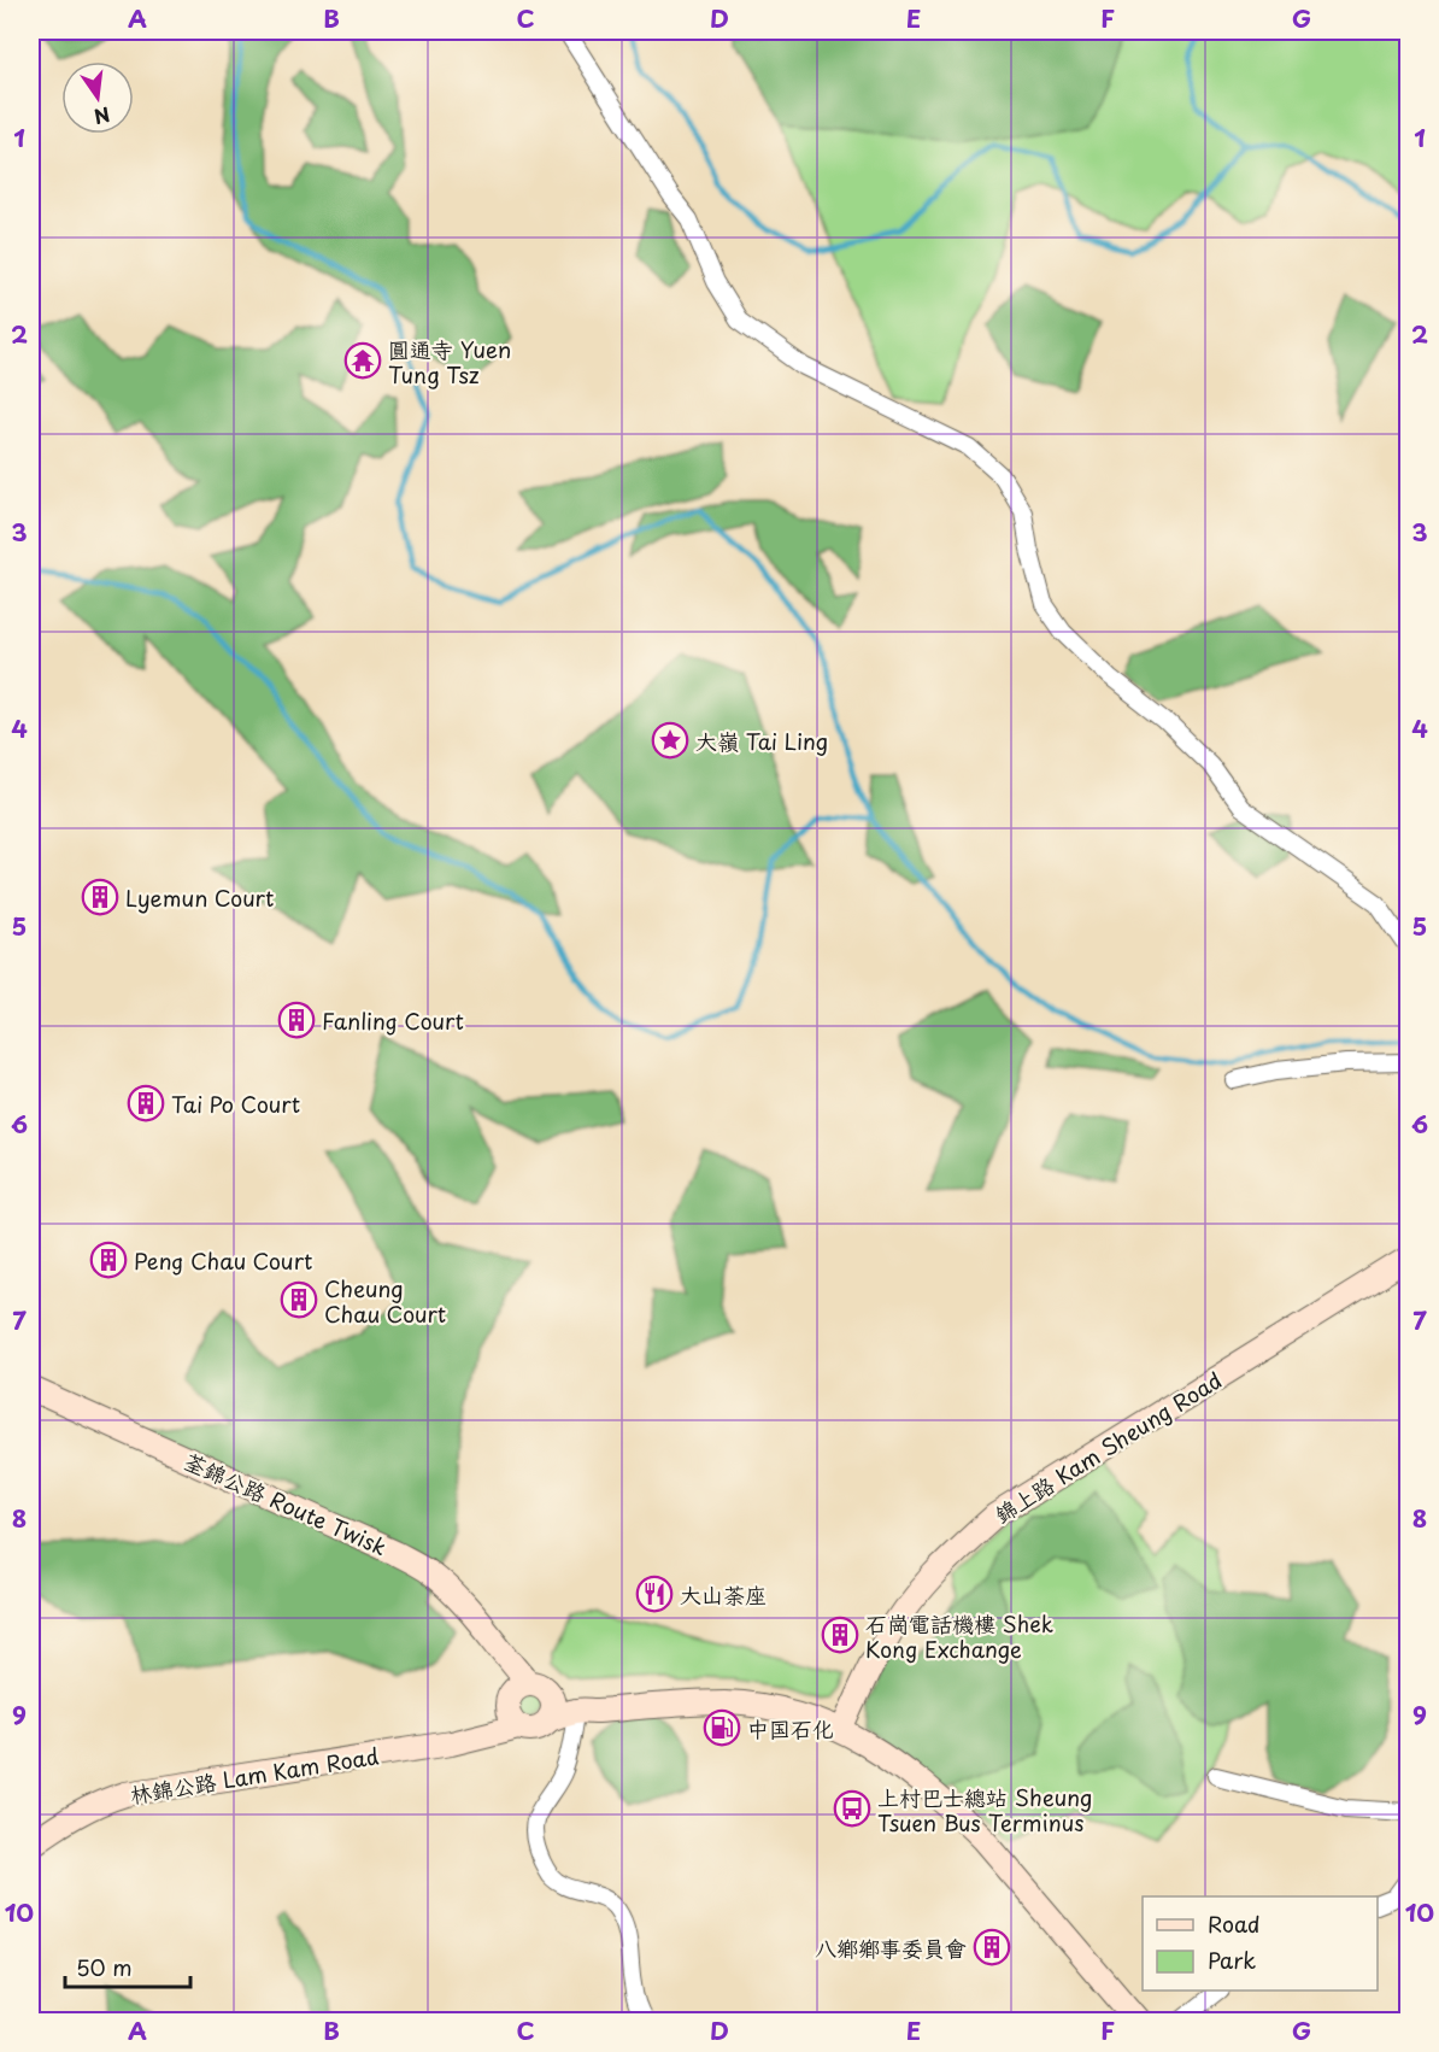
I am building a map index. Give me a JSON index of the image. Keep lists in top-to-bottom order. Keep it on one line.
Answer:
{"streets":{"main road":["錦上路 Kam Sheung Road","荃錦公路 Route Twisk","林錦公路 Lam Kam Road"]},"crossings":[["荃錦公路 Route Twisk","林錦公路 Lam Kam Road"]],"places":{"temple":["圓通寺 Yuen Tung Tsz"],"place":["大嶺 Tai Ling"],"building":["Lyemun Court","Fanling Court","Tai Po Court","Peng Chau Court","Cheung Chau Court","石崗電話機樓 Shek Kong Exchange","八鄉鄉事委員會"],"restaurant":["大山荼座"],"fuel station":["中国石化"],"bus stop":["上村巴士總站 Sheung Tsuen Bus Terminus"]},"legend":["Road","Park"],"scale_bar":"50 m","north":"bottom","grid":{"columns":["A","B","C","D","E","F","G"],"rows":["1","2","3","4","5","6","7","8","9","10"]}}
